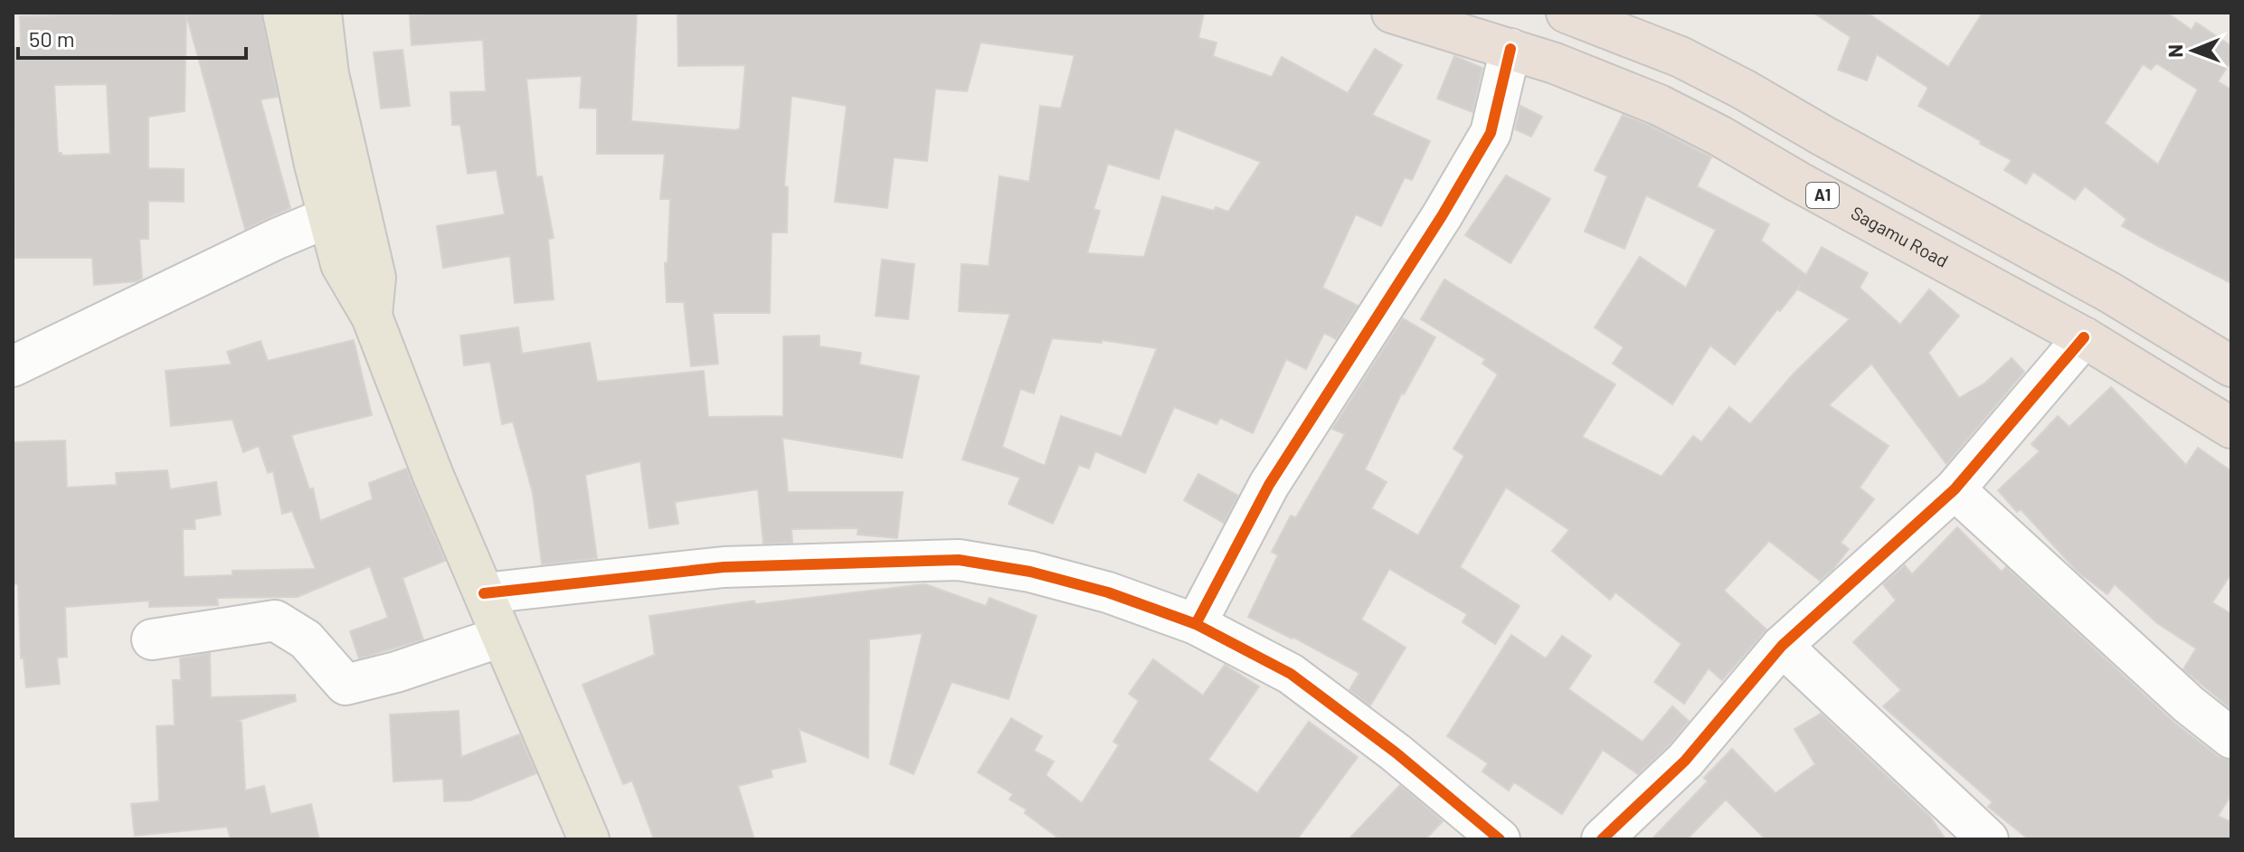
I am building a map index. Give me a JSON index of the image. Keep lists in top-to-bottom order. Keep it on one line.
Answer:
{"streets":{"highway":["A1","Sagamu Road"]},"scale_bar":"50 m","north":"left"}
